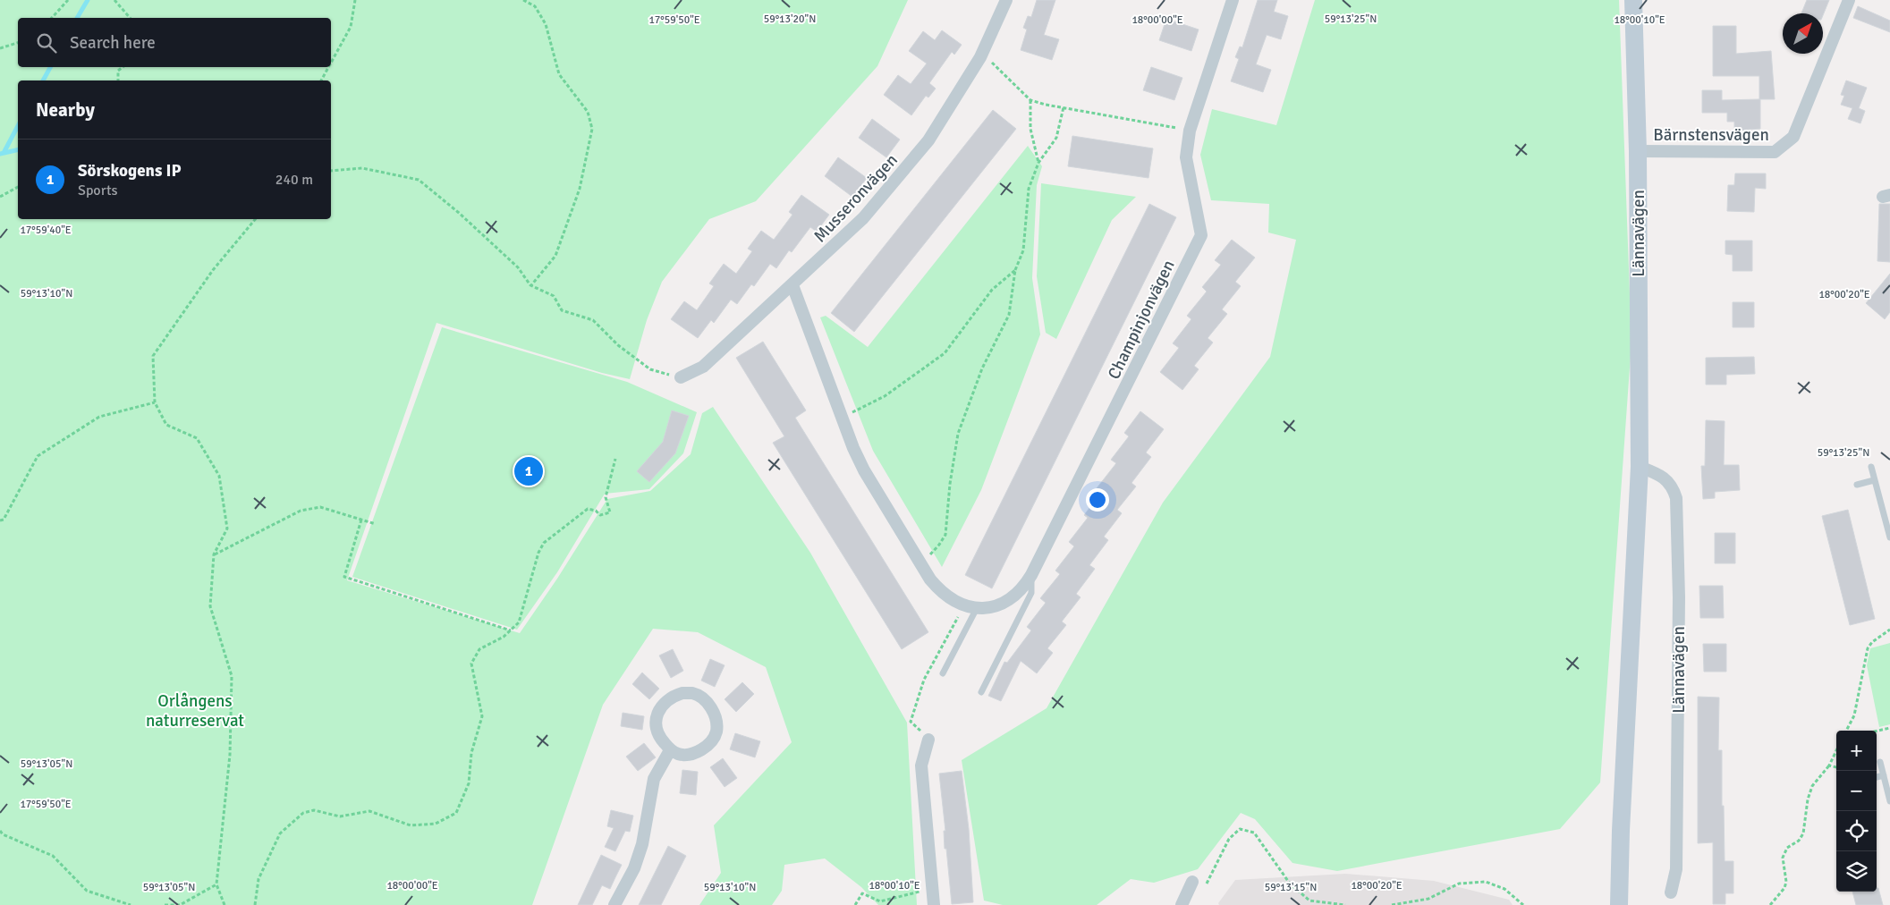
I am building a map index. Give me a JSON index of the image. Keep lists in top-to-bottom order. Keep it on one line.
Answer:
{"streets":{"main road":["Lännavägen"],"street":["Bärnstensvägen","Musseronvägen","Champinjonvägen"]},"crossings":[["Bärnstensvägen","Lännavägen"],["Musseronvägen","Champinjonvägen"]],"parks":["Orlångens naturreservat"],"north":"top right","page":{"search":"Search here","heading":"Nearby","list":[{"mark":"1","name":"Sörskogens IP","note":"Sports","value":"240 m"}],"pins":"1","map_buttons":["+","−"]},"coordinates":["59°13'20\"N","59°13'25\"N","17°59'50\"E","18°00'00\"E","18°00'10\"E","17°59'40\"E","59°13'10\"N","18°00'20\"E","59°13'05\"N","59°13'15\"N"]}
